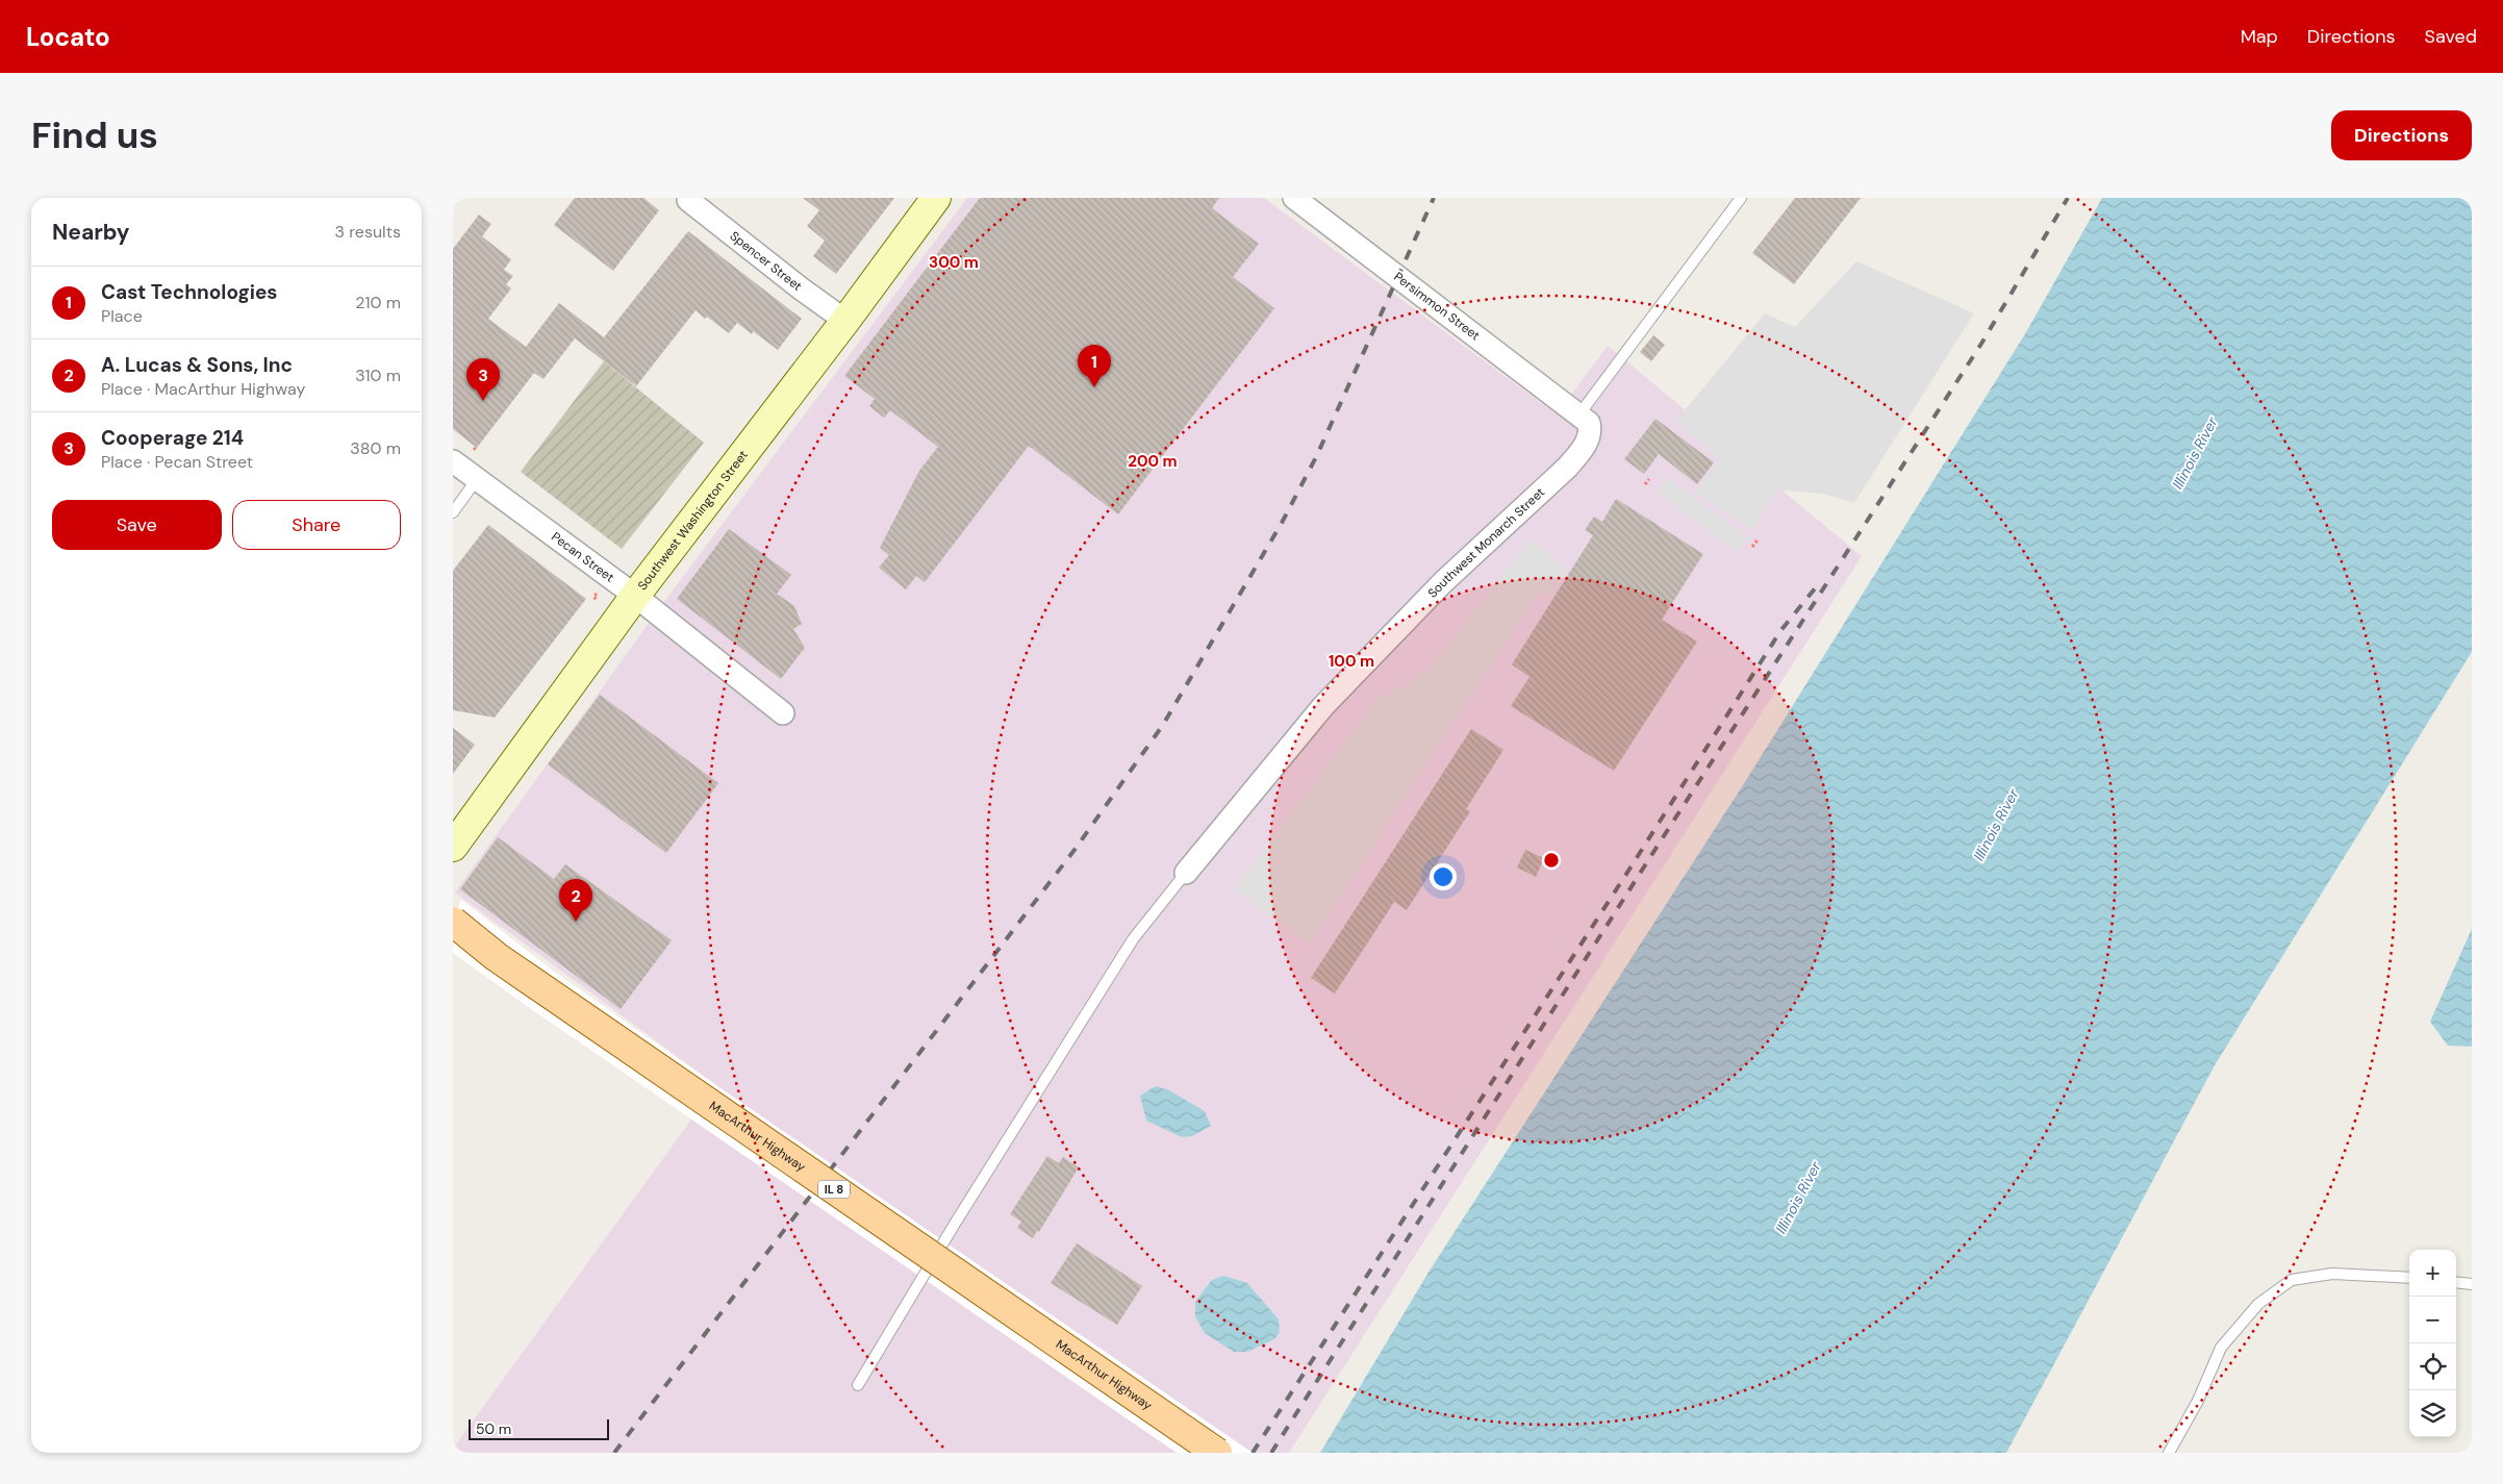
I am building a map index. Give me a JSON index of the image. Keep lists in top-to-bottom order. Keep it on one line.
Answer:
{"streets":{"main road":["Southwest Washington Street","MacArthur Highway","IL 8"],"street":["Spencer Street","Persimmon Street","Southwest Monarch Street","Pecan Street"]},"crossings":[["Spencer Street","Southwest Washington Street"],["Persimmon Street","Southwest Monarch Street"],["Southwest Washington Street","Pecan Street"]],"water":["Illinois River"],"scale_bar":"50 m","page":{"header":"Locato","nav":["Map","Directions","Saved"],"buttons":["Directions",["Save","Share"]],"title":"Find us","heading":["Nearby","3 results"],"list":[{"mark":"1","name":"Cast Technologies","note":"Place","value":"210 m"},{"mark":"2","name":"A. Lucas & Sons, Inc","note":"Place · MacArthur Highway","value":"310 m"},{"mark":"3","name":"Cooperage 214","note":"Place · Pecan Street","value":"380 m"}],"pins":["1","3","2"],"map_buttons":["+","−"],"scale":"50 m"},"rings":["300 m","200 m","100 m"]}
